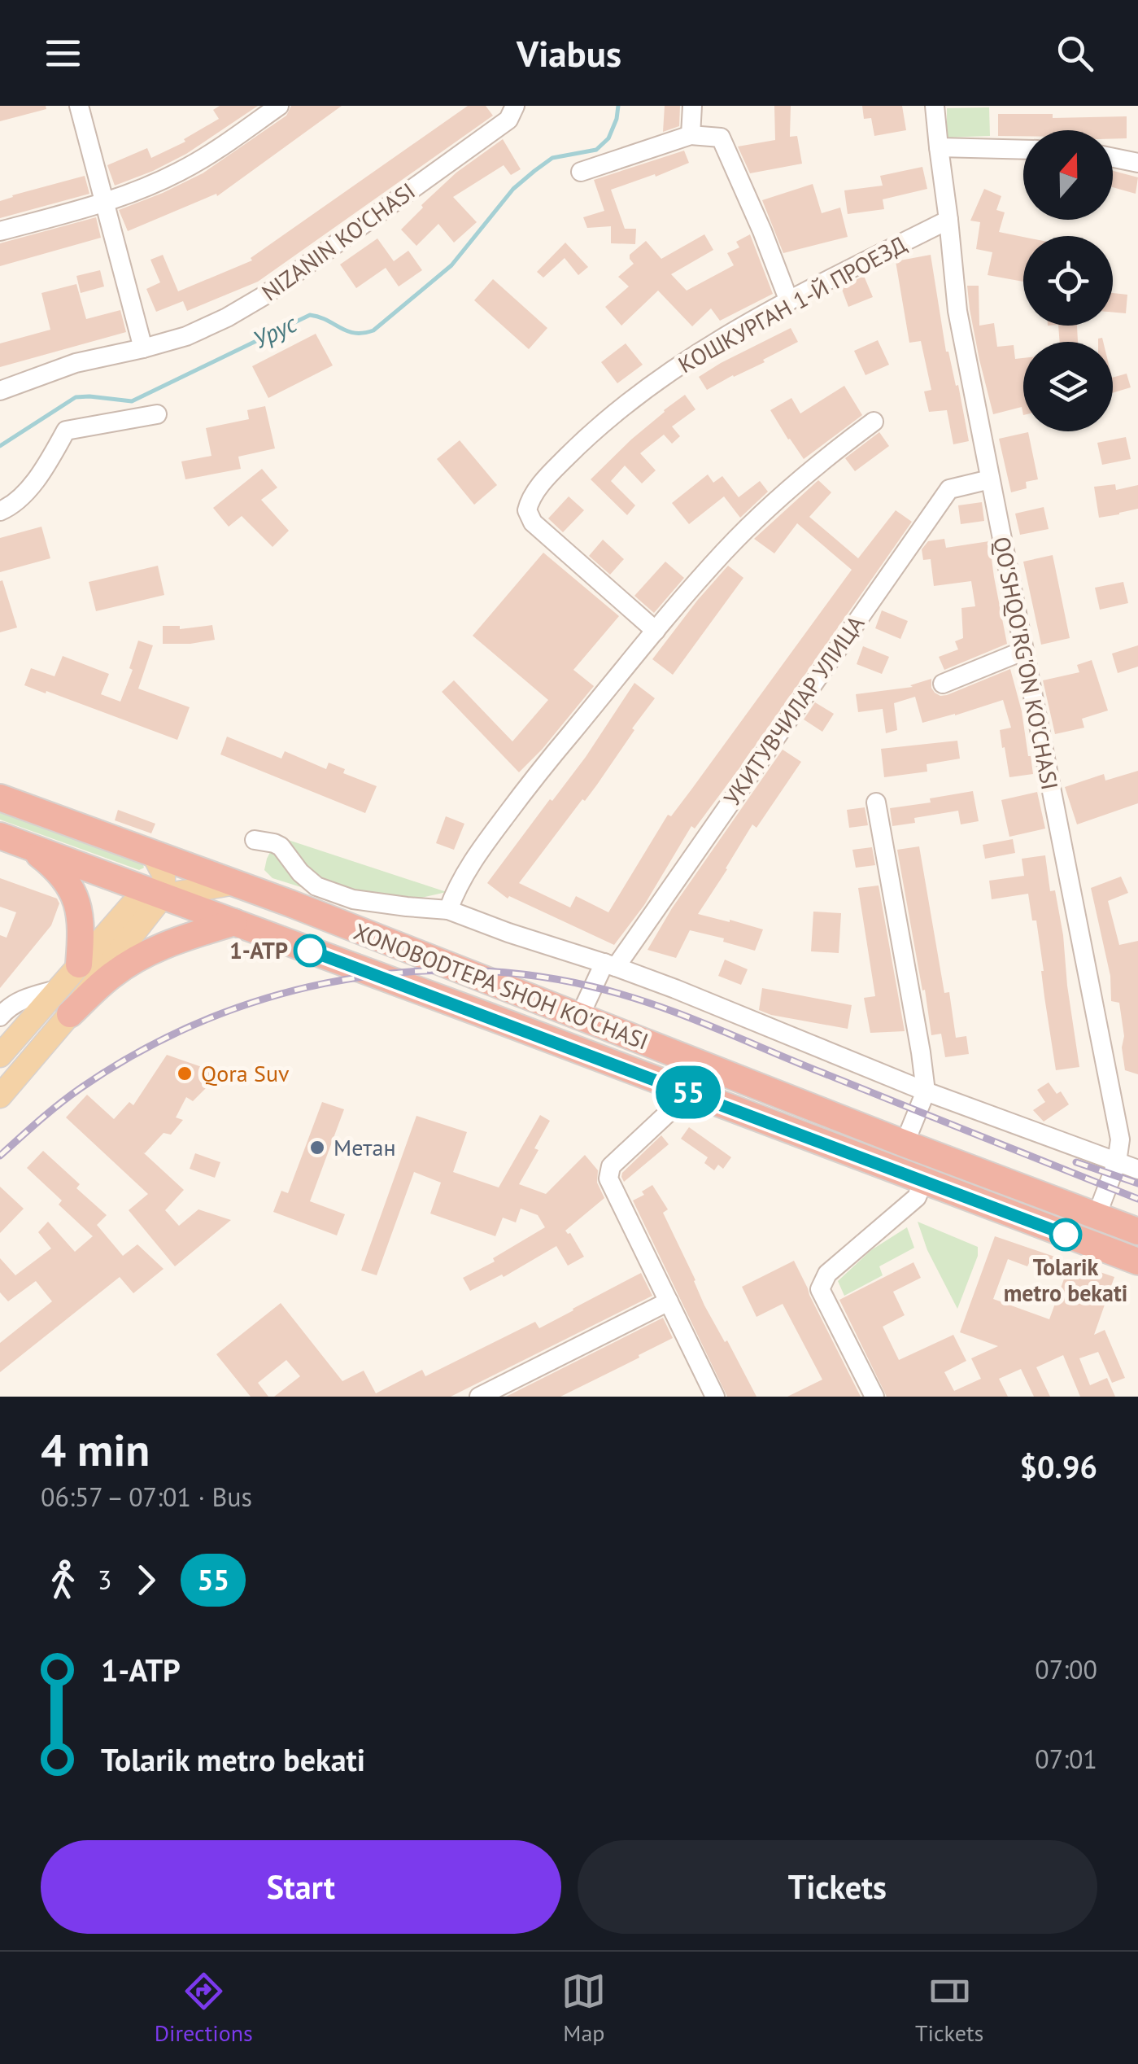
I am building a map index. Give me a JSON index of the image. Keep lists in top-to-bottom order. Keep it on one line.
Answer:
{"streets":{"highway":["XONOBODTEPA SHOH KO'CHASI"],"street":["NIZANIN KO'CHASI","КОШКУРГАН 1-Й ПРОЕЗД","QO'SHQO'RG'ON KO'CHASI","УКИТУВЧИЛАР УЛИЦА"]},"crossings":[["КОШКУРГАН 1-Й ПРОЕЗД","QO'SHQO'RG'ON KO'CHASI"],["QO'SHQO'RG'ON KO'CHASI","УКИТУВЧИЛАР УЛИЦА"],["QO'SHQO'RG'ON KO'CHASI","XONOBODTEPA SHOH KO'CHASI"],["УКИТУВЧИЛАР УЛИЦА","XONOBODTEPA SHOH KO'CHASI"]],"water":["Урус"],"places":["1-ATP","Qora Suv","Метан","Tolarik metro bekati"],"lines":["bus line 55"],"north":"top","page":{"header":"Viabus","on_map":"55","heading":["4 min","06:57 – 07:01 · Bus","$0.96"],"legs":["3","55"],"list":[{"name":"1-ATP","value":"07:00"},{"name":"Tolarik metro bekati","value":"07:01"}],"buttons":["Start","Tickets"],"tabs":["Directions","Map","Tickets"]}}
